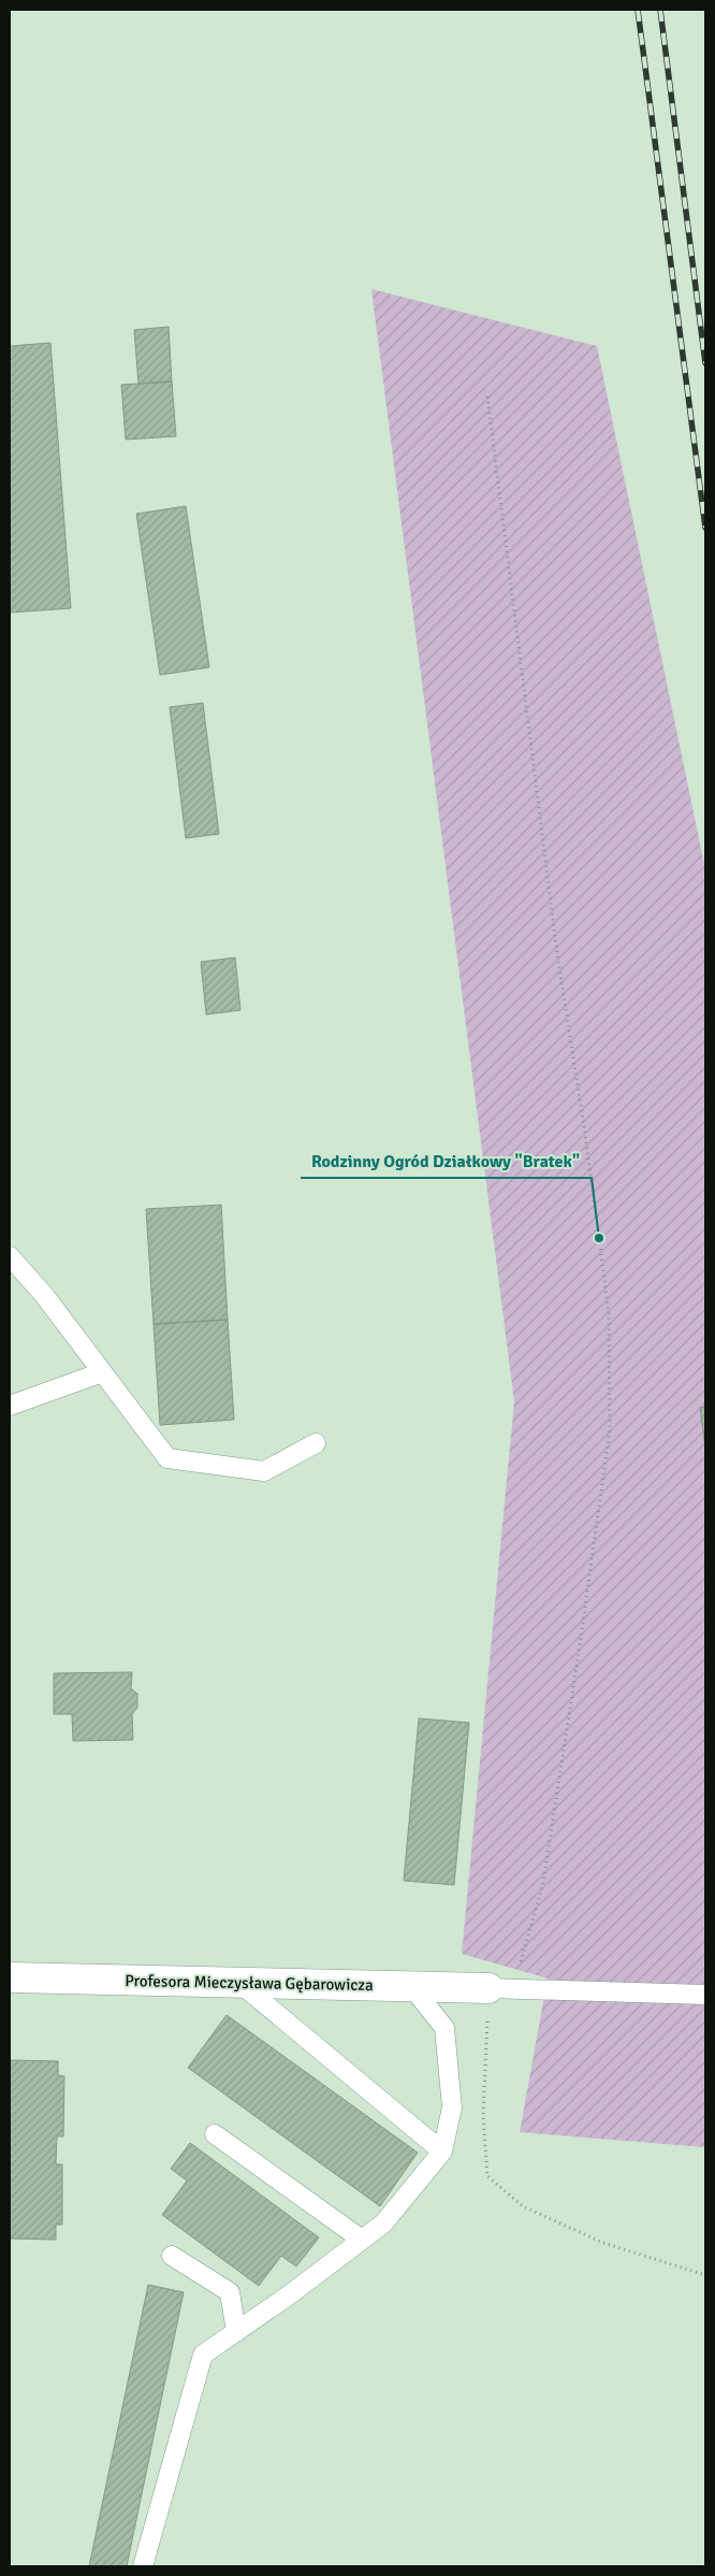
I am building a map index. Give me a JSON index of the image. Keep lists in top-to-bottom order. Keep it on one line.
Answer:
{"streets":{"street":["Profesora Mieczysława Gębarowicza"]},"places":["Rodzinny Ogród Działkowy \"Bratek\""]}
